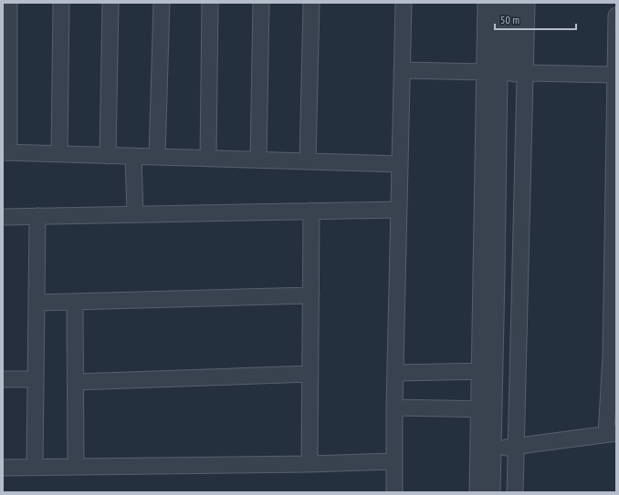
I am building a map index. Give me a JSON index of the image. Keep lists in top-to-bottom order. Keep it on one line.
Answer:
{"scale_bar":"50 m"}
